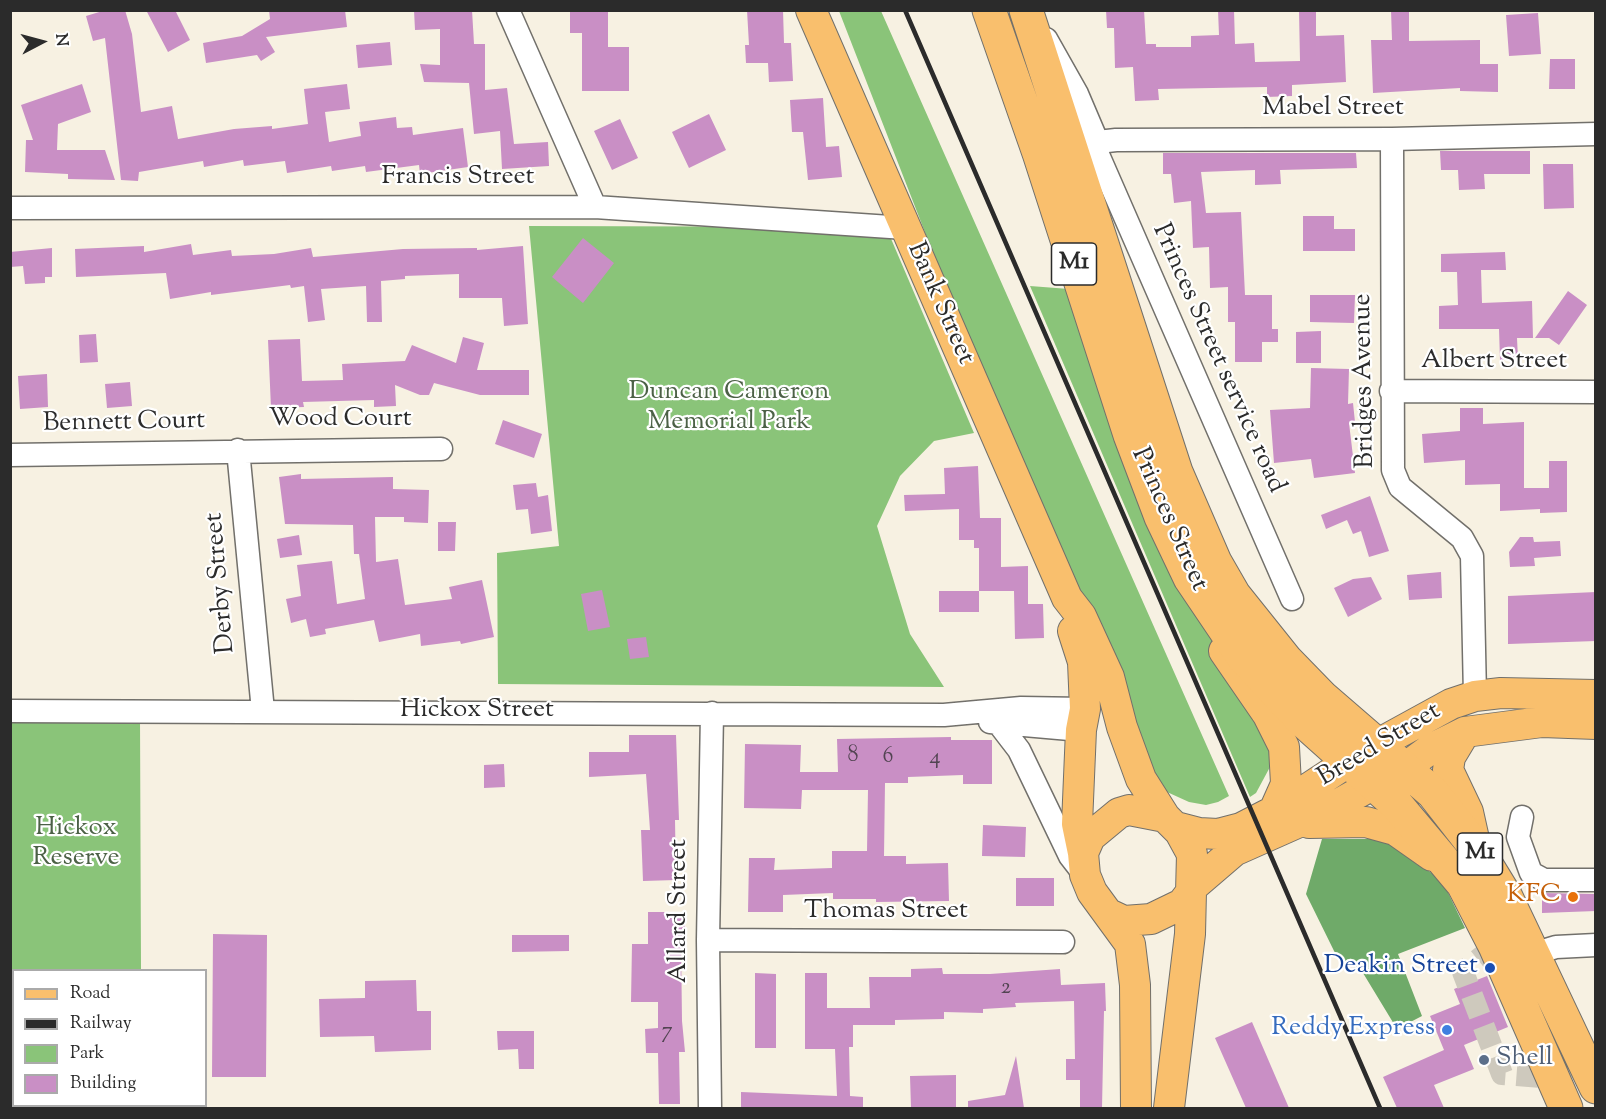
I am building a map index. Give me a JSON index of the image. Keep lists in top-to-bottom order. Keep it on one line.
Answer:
{"streets":{"highway":["M1","Princes Street","Breed Street"],"main road":["Bank Street","Hickox Street"],"street":["Mabel Street","Francis Street","Princes Street service road","Albert Street","Bridges Avenue","Wood Court","Bennett Court","Derby Street","Allard Street","Thomas Street"]},"crossings":[["Mabel Street","Princes Street service road"],["Mabel Street","Bridges Avenue"],["Mabel Street","Princes Street"],["Francis Street","Bank Street"],["Bank Street","Hickox Street"],["Bank Street","Breed Street"],["Princes Street service road","Princes Street"],["Albert Street","Bridges Avenue"],["Bridges Avenue","Breed Street"],["Wood Court","Bennett Court"],["Wood Court","Derby Street"],["Bennett Court","Derby Street"],["Princes Street","Breed Street"],["Derby Street","Hickox Street"],["Hickox Street","Allard Street"],["Allard Street","Thomas Street"]],"parks":["Duncan Cameron Memorial Park","Hickox Reserve"],"places":["KFC","Deakin Street","Reddy Express","Shell"],"house_numbers":["8","6","4","2","7"],"legend":["Road","Railway","Park","Building"],"north":"right"}
